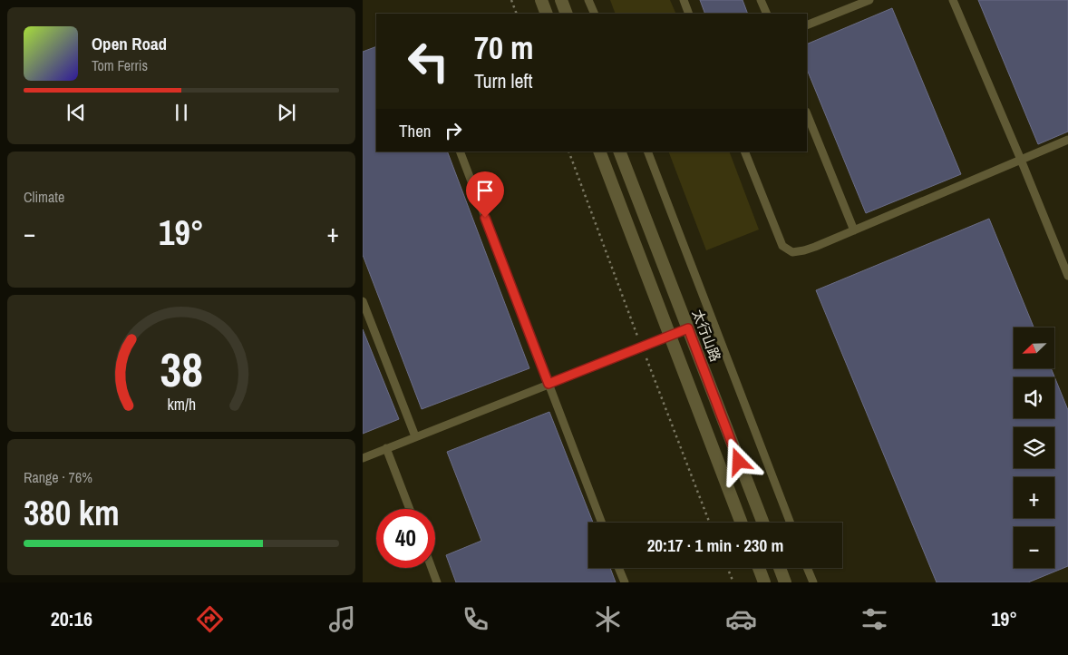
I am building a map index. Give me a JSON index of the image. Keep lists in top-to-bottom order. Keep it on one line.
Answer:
{"streets":{"street":["太行山路"]},"north":"bottom left","page":{"turn":["70 m","Turn left"],"song":["Open Road","Tom Ferris"],"then":"Then","tile":["Climate",["Range · 76%","380 km"]],"heat":["−","19°","+"],"map_buttons":["+","−"],"limit":"40","trip":"20:17 · 1 min · 230 m","tabs":["20:16","19°"],"gauge":["38","km/h"]}}
